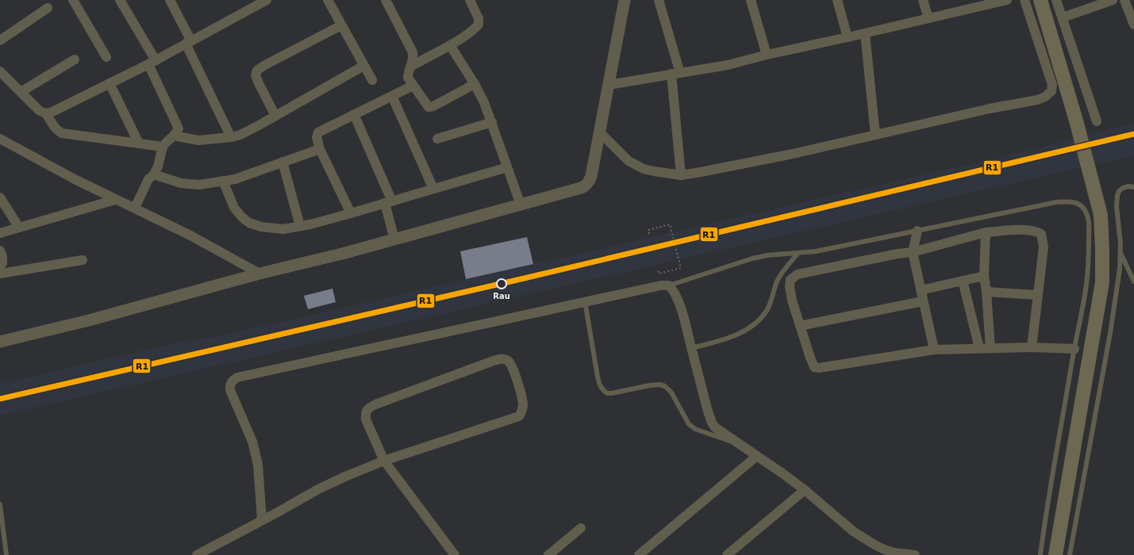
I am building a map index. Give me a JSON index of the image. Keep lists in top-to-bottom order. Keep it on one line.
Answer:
{"places":["Rau"],"lines":["transit line R1"]}
